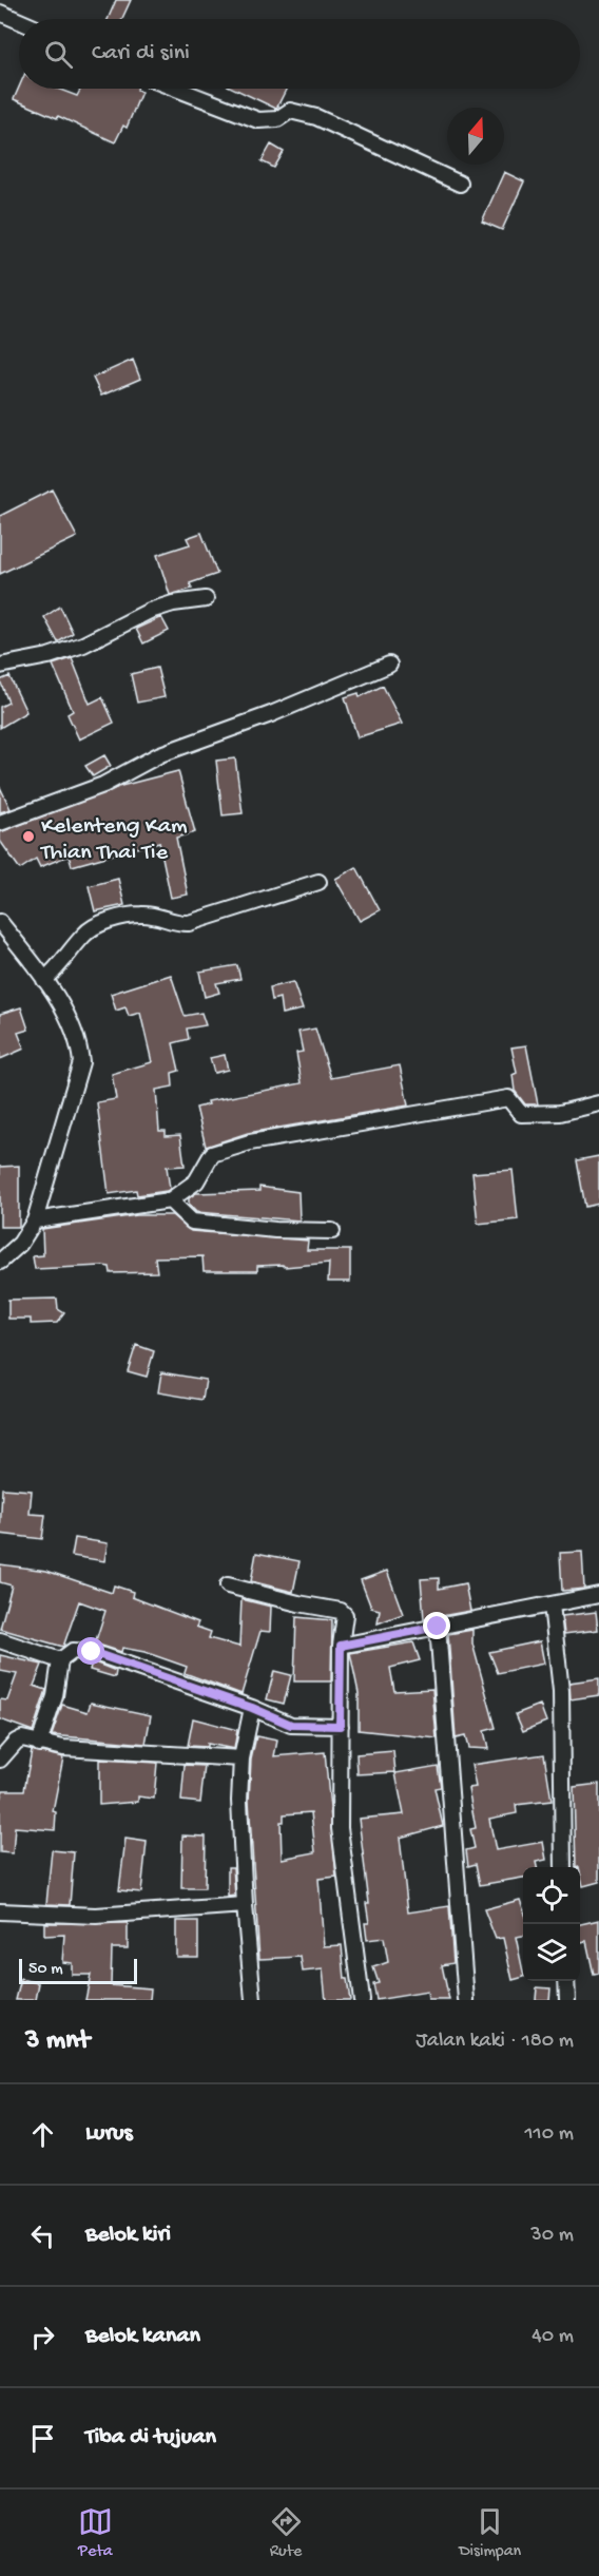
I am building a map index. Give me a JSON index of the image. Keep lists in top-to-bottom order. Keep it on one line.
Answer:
{"places":["Kelenteng Kam Thian Thai Tie"],"scale_bar":"50 m","north":"top","page":{"search":"Cari di sini","scale":"50 m","heading":["3 mnt","Jalan kaki · 180 m"],"list":[["Lurus","110 m"],["Belok kiri","30 m"],["Belok kanan","40 m"],"Tiba di tujuan"],"nav":["Peta","Rute","Disimpan"]}}
